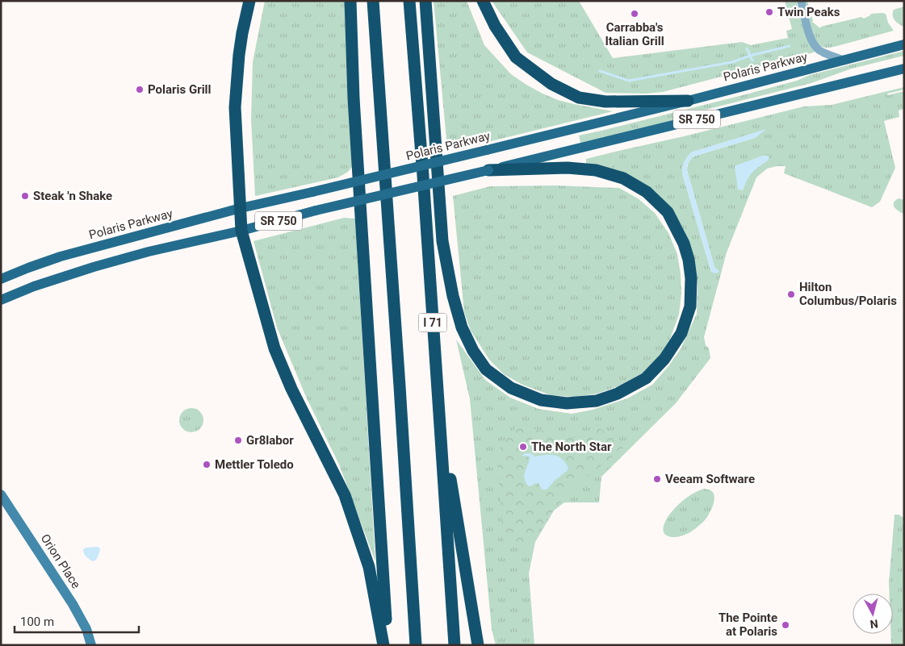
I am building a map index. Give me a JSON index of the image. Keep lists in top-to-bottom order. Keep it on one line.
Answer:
{"streets":{"highway":["I 71"],"main road":["Polaris Parkway","SR 750","Orion Place"]},"places":["Twin Peaks","Carrabba's Italian Grill","Polaris Grill","Steak 'n Shake","Hilton Columbus/Polaris","Gr8labor","The North Star","Mettler Toledo","Veeam Software","The Pointe at Polaris"],"scale_bar":"100 m","north":"bottom"}
